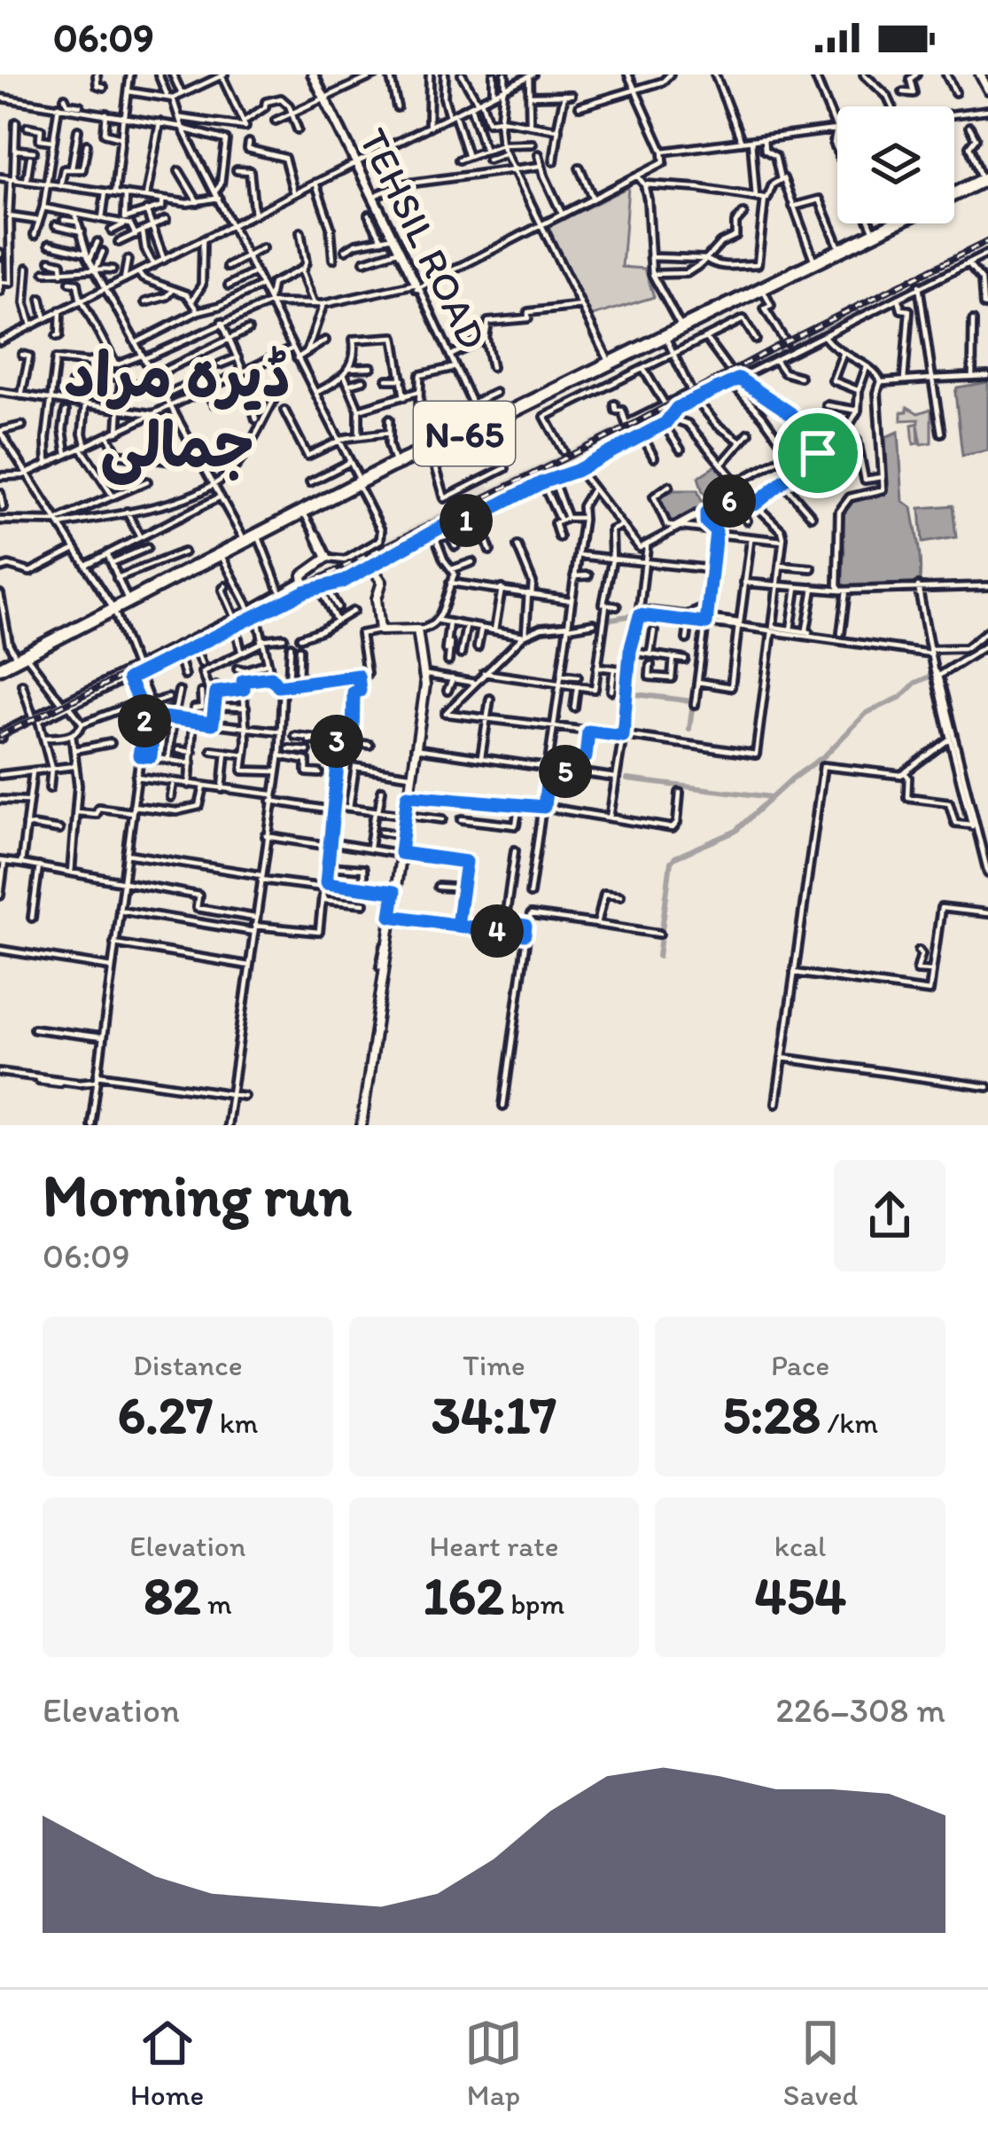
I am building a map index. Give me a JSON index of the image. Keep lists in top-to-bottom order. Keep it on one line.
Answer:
{"streets":{"highway":["N-65"],"street":["TEHSIL ROAD"]},"crossings":[["TEHSIL ROAD","N-65"]],"districts":["ڈیرہ مراد جمالی"],"page":{"status":"06:09","pins":["6","1","2","3","5","4"],"heading":["Morning run","06:09"],"stats":[["Distance","6.27 km"],["Time","34:17"],["Pace","5:28 /km"],["Elevation","82 m"],["Heart rate","162 bpm"],["kcal","454"]],"chart":["Elevation","226–308 m"],"tabs":["Home","Map","Saved"]}}
